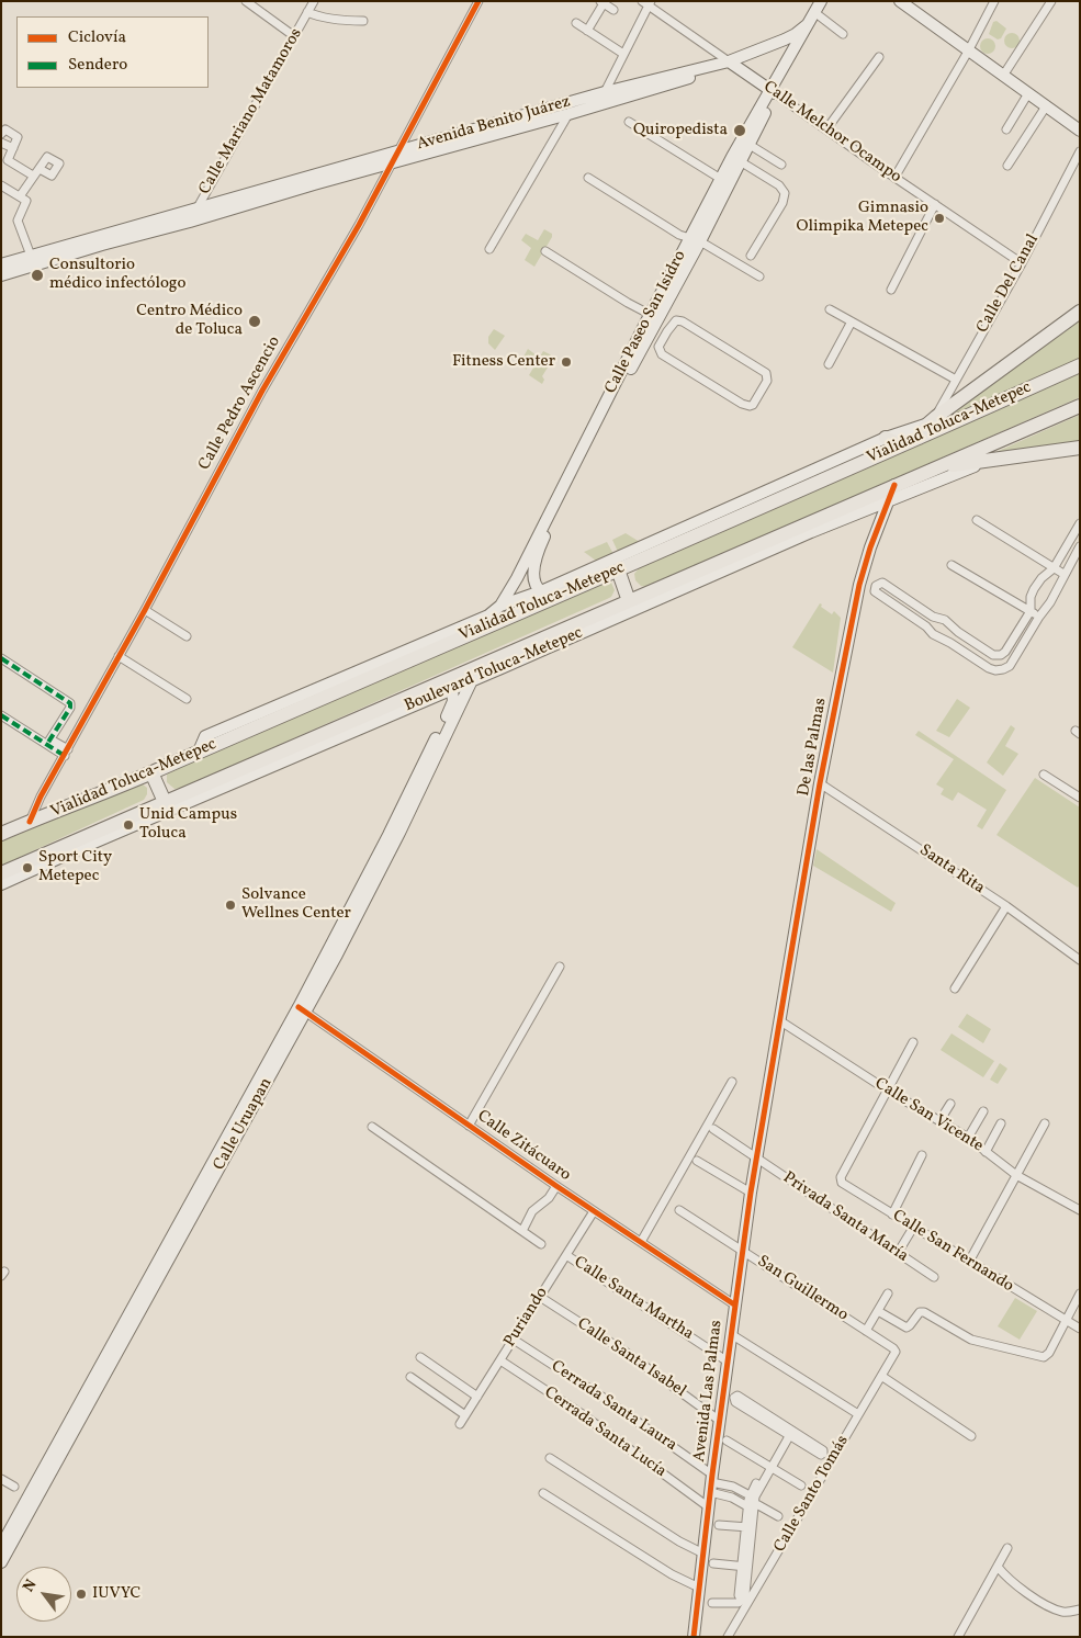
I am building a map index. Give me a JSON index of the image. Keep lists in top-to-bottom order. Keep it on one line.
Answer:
{"streets":{"highway":["Vialidad Toluca-Metepec"],"main road":["Avenida Benito Juárez","Calle Melchor Ocampo","Calle Paseo San Isidro","Boulevard Toluca-Metepec","De las Palmas","Calle Uruapan","Avenida Las Palmas"],"street":["Calle Mariano Matamoros","Calle Del Canal","Calle Pedro Ascencio","Santa Rita","Calle San Vicente","Calle Zitácuaro","Privada Santa María","Calle San Fernando","San Guillermo","Calle Santa Martha","Puriando","Calle Santa Isabel","Cerrada Santa Laura","Cerrada Santa Lucía","Calle Santo Tomás"]},"crossings":[["Calle Mariano Matamoros","Avenida Benito Juárez"],["Avenida Benito Juárez","Calle Melchor Ocampo"],["Avenida Benito Juárez","Calle Paseo San Isidro"],["Avenida Benito Juárez","Calle Pedro Ascencio"],["Calle Melchor Ocampo","Calle Del Canal"],["Calle Melchor Ocampo","Calle Paseo San Isidro"],["Calle Pedro Ascencio","Vialidad Toluca-Metepec"],["Vialidad Toluca-Metepec","Boulevard Toluca-Metepec"],["Vialidad Toluca-Metepec","De las Palmas"],["Boulevard Toluca-Metepec","De las Palmas"],["Boulevard Toluca-Metepec","Calle Uruapan"],["De las Palmas","Santa Rita"],["De las Palmas","Calle San Vicente"],["De las Palmas","Avenida Las Palmas"],["Calle San Vicente","Calle San Fernando"],["Calle San Vicente","Avenida Las Palmas"],["Calle Uruapan","Calle Zitácuaro"],["Calle Zitácuaro","Puriando"],["Calle Zitácuaro","Avenida Las Palmas"],["Privada Santa María","Avenida Las Palmas"],["San Guillermo","Avenida Las Palmas"],["San Guillermo","Calle Santo Tomás"],["Calle Santa Martha","Puriando"],["Calle Santa Martha","Avenida Las Palmas"],["Puriando","Calle Santa Isabel"],["Puriando","Cerrada Santa Laura"],["Puriando","Cerrada Santa Lucía"],["Calle Santa Isabel","Avenida Las Palmas"],["Avenida Las Palmas","Cerrada Santa Laura"],["Avenida Las Palmas","Cerrada Santa Lucía"]],"places":["Quiropedista","Gimnasio Olimpika Metepec","Consultorio médico infectólogo","Centro Médico de Toluca","Fitness Center","Unid Campus Toluca","Sport City Metepec","Solvance Wellnes Center","IUVYC"],"legend":["Ciclovía","Sendero"],"north":"top left"}
